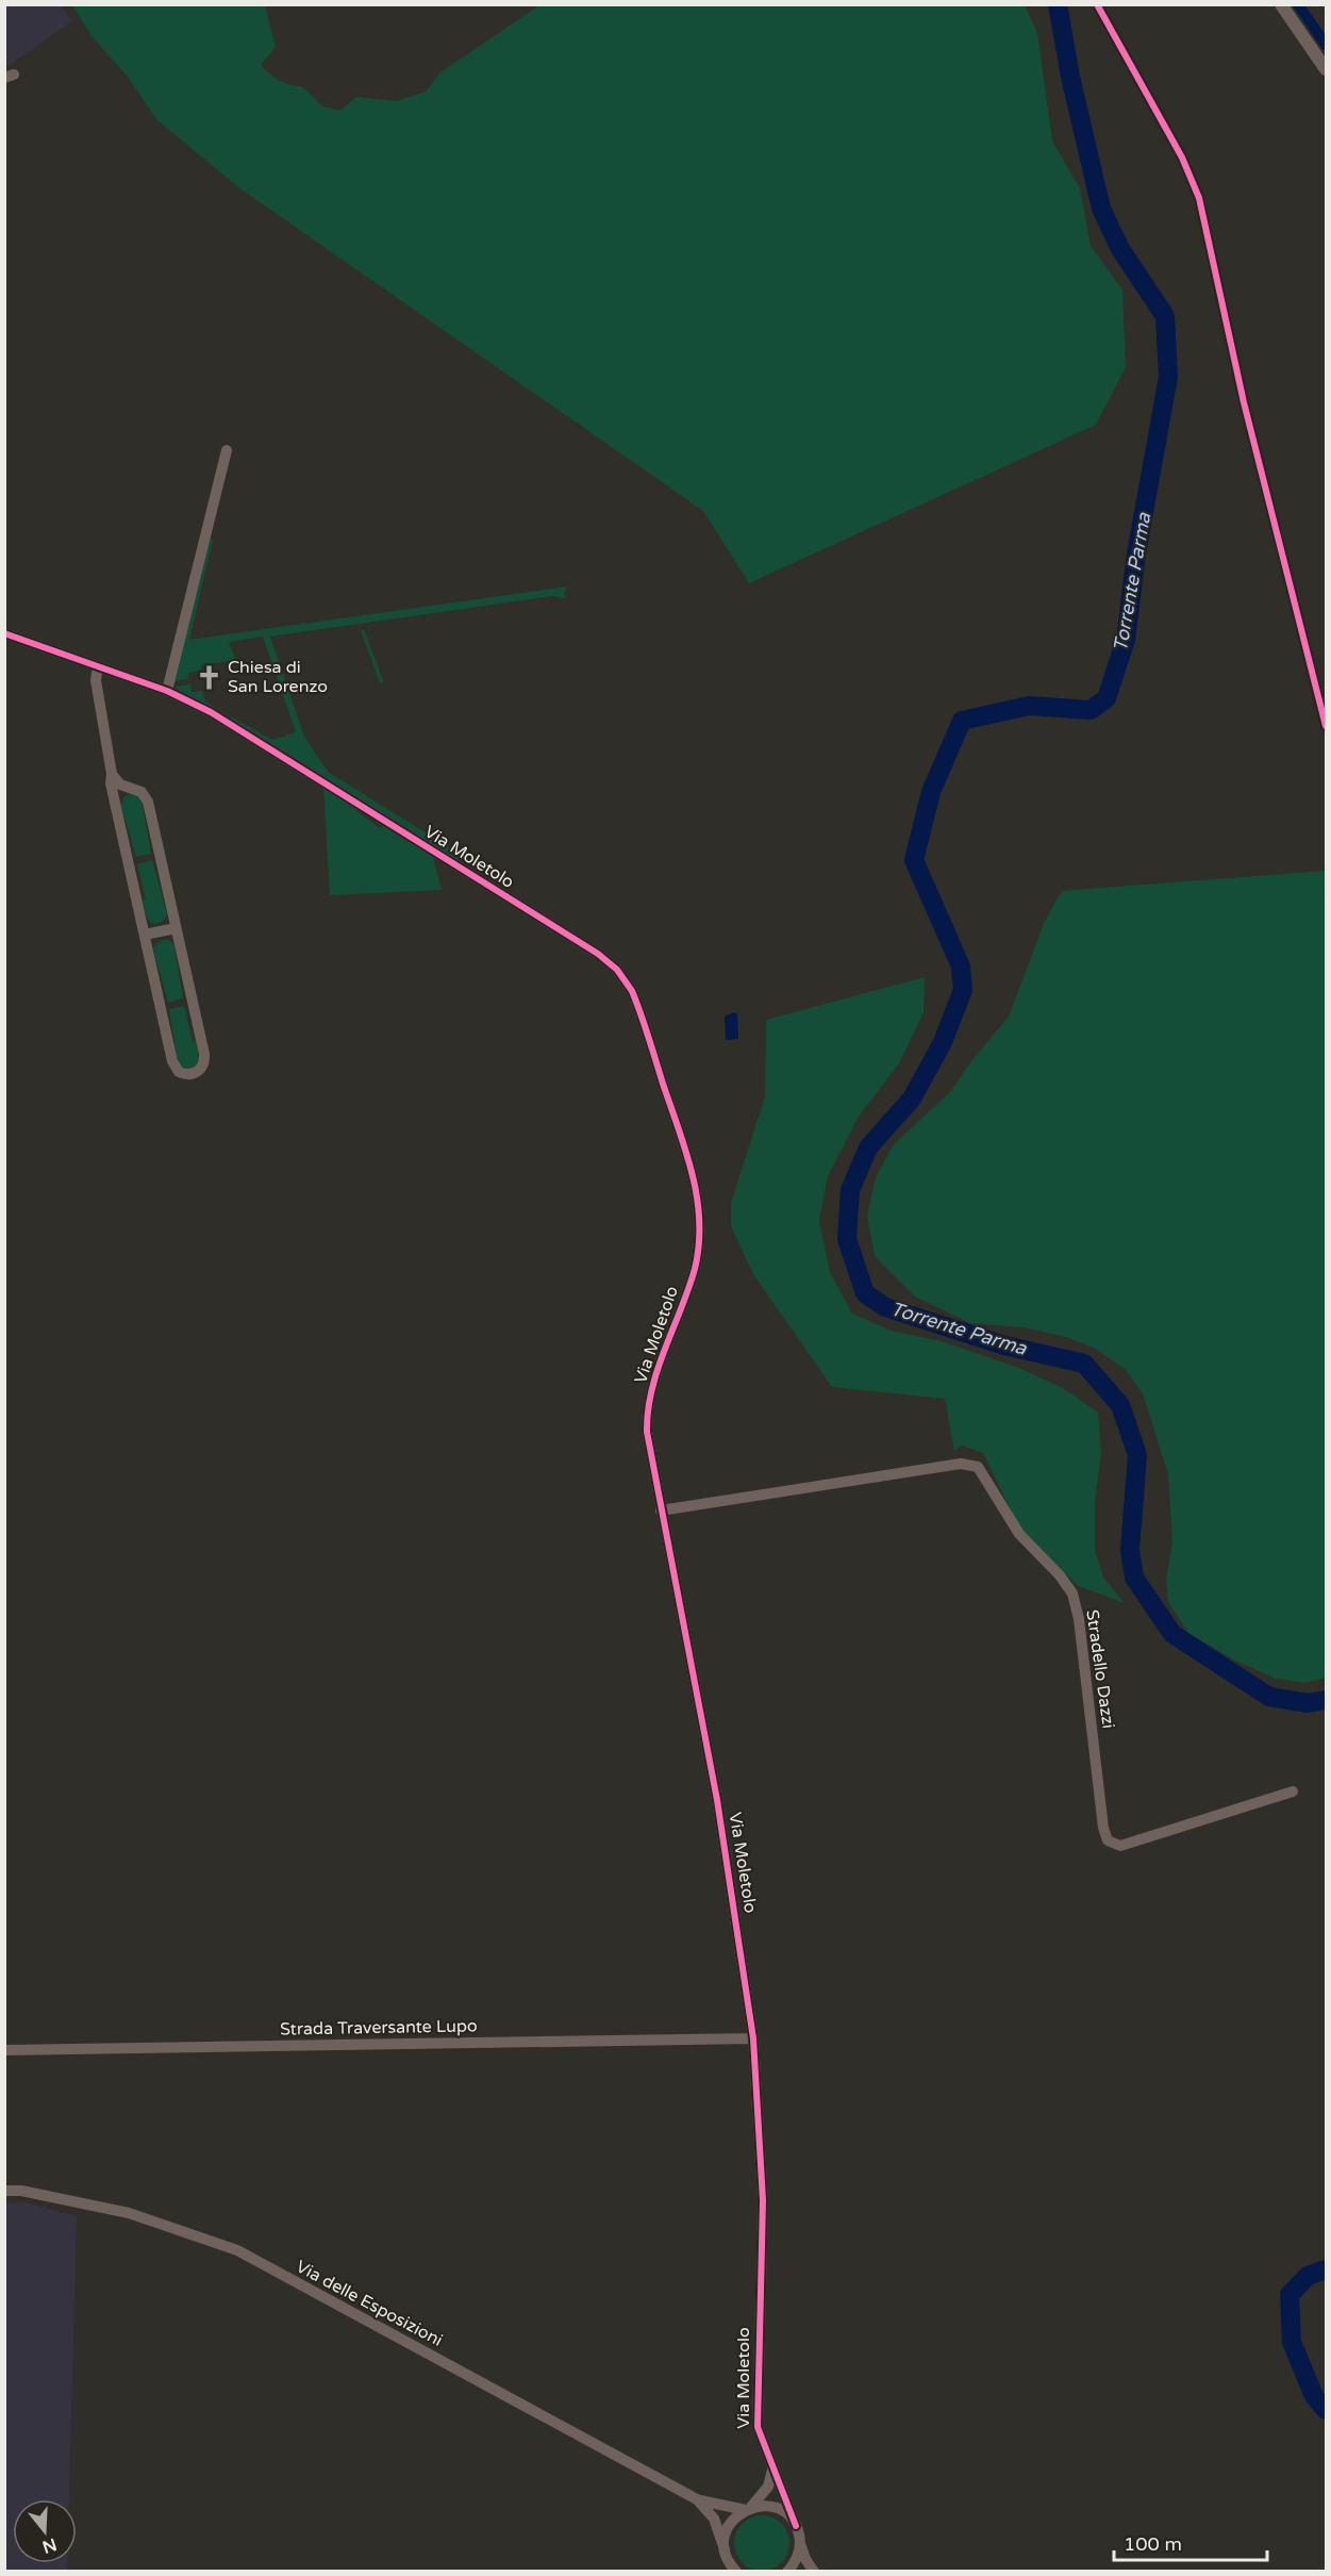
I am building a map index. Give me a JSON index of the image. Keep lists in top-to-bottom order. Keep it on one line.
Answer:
{"streets":{"street":["Via Moletolo","Stradello Dazzi","Strada Traversante Lupo","Via delle Esposizioni"]},"crossings":[["Via Moletolo","Stradello Dazzi"],["Via Moletolo","Strada Traversante Lupo"]],"water":["Torrente Parma"],"places":{"church":["Chiesa di San Lorenzo"]},"scale_bar":"100 m","north":"bottom"}
